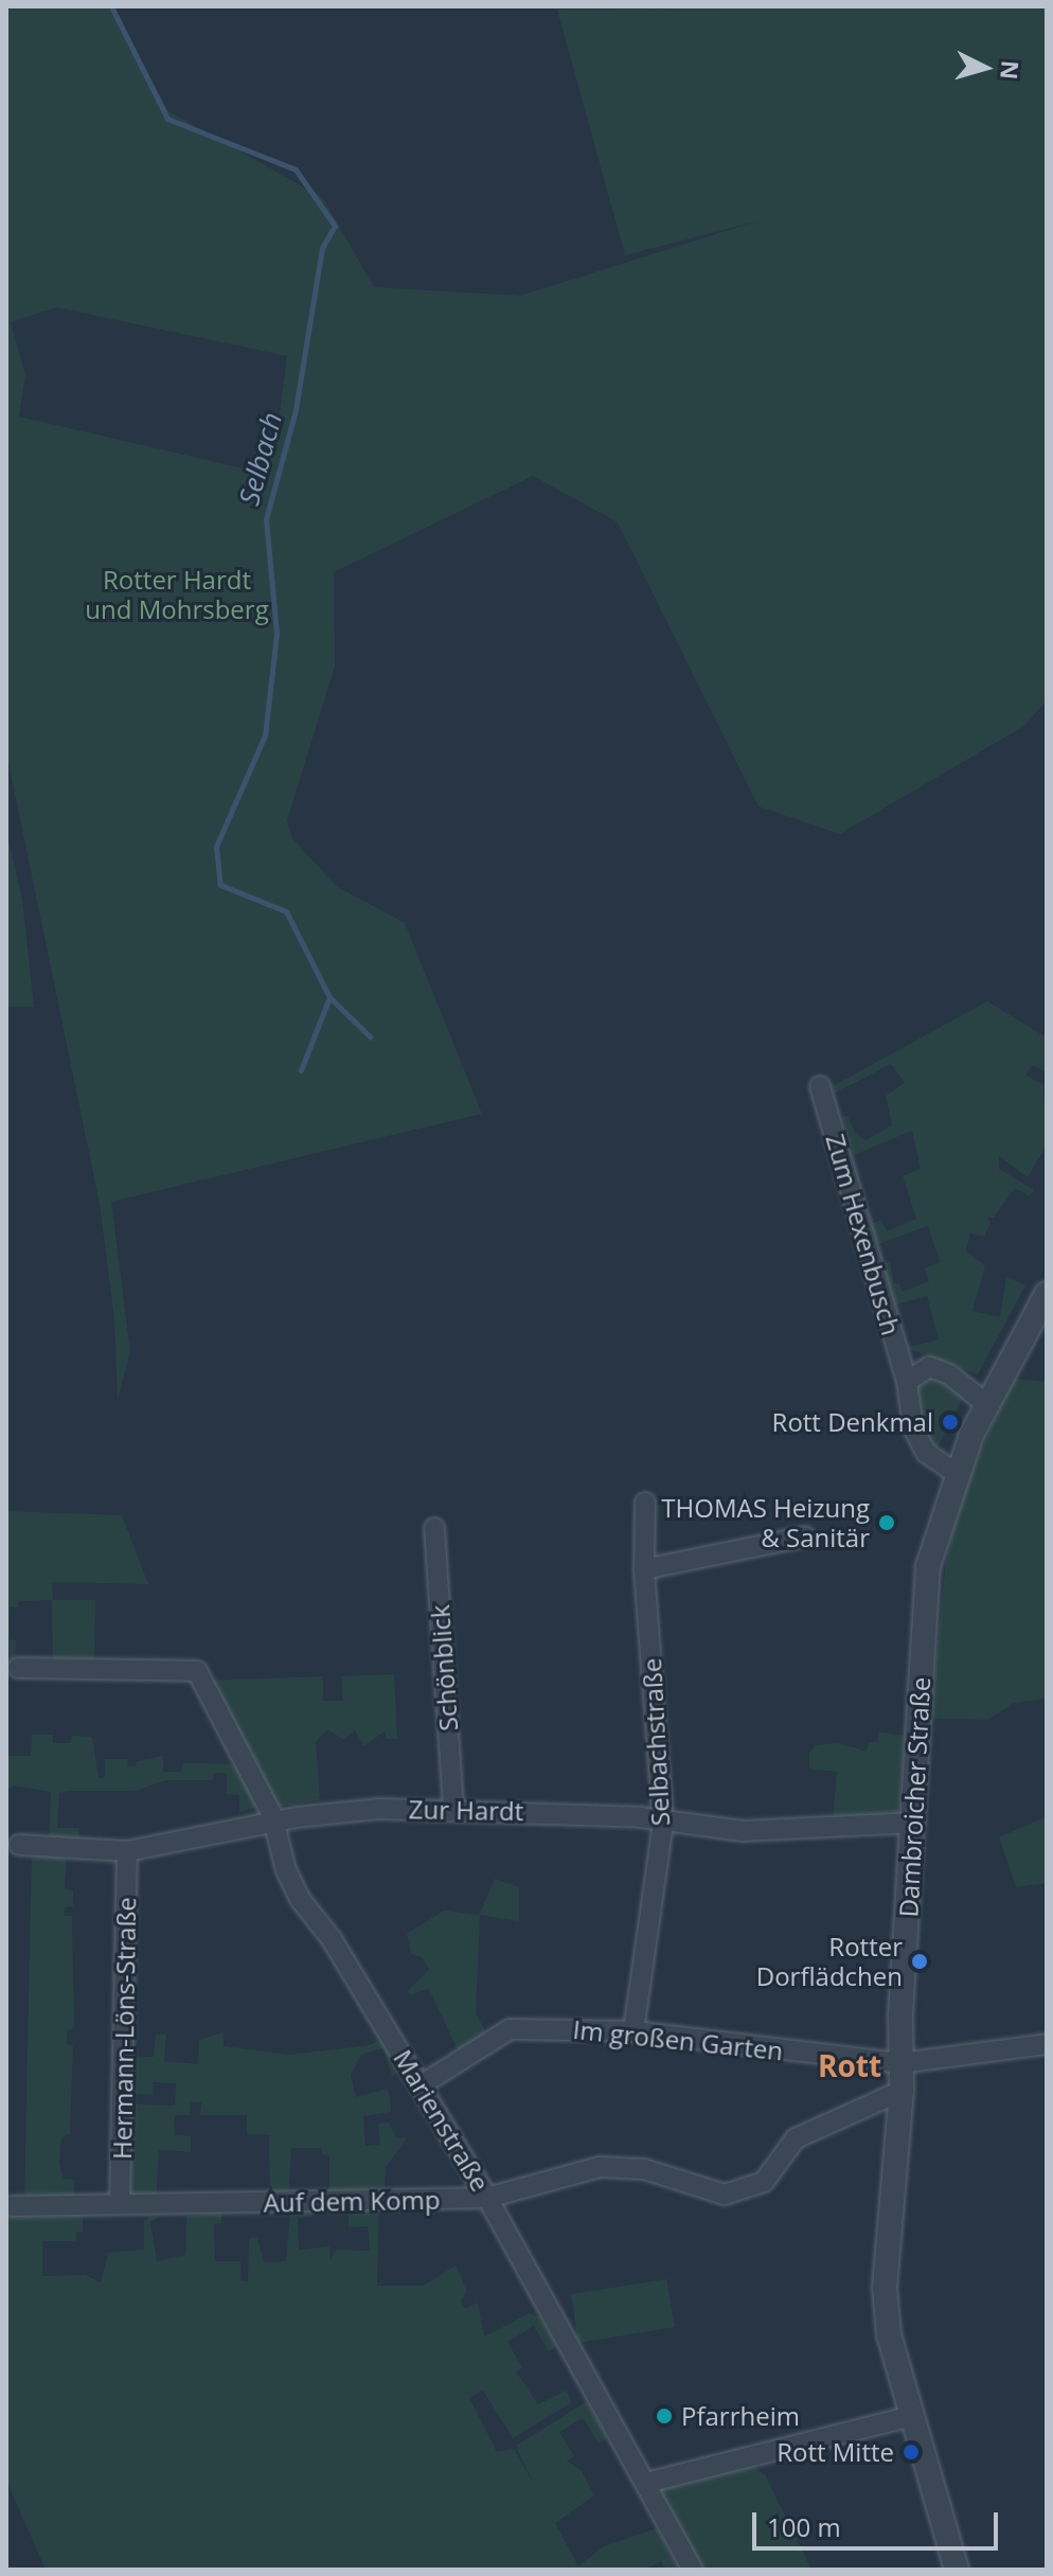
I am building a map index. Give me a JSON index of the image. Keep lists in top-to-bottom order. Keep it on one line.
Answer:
{"streets":{"street":["Zum Hexenbusch","Schönblick","Selbachstraße","Dambroicher Straße","Zur Hardt","Hermann-Löns-Straße","Im großen Garten","Marienstraße","Auf dem Komp"]},"crossings":[["Zum Hexenbusch","Dambroicher Straße"],["Schönblick","Zur Hardt"],["Selbachstraße","Zur Hardt"],["Selbachstraße","Im großen Garten"],["Dambroicher Straße","Zur Hardt"],["Dambroicher Straße","Im großen Garten"],["Dambroicher Straße","Auf dem Komp"],["Zur Hardt","Hermann-Löns-Straße"],["Zur Hardt","Marienstraße"],["Hermann-Löns-Straße","Auf dem Komp"],["Im großen Garten","Marienstraße"],["Marienstraße","Auf dem Komp"]],"districts":["Rott"],"water":["Selbach"],"parks":["Rotter Hardt und Mohrsberg"],"places":["Rott Denkmal","THOMAS Heizung & Sanitär","Rotter Dorflädchen","Pfarrheim","Rott Mitte"],"scale_bar":"100 m","north":"right"}
